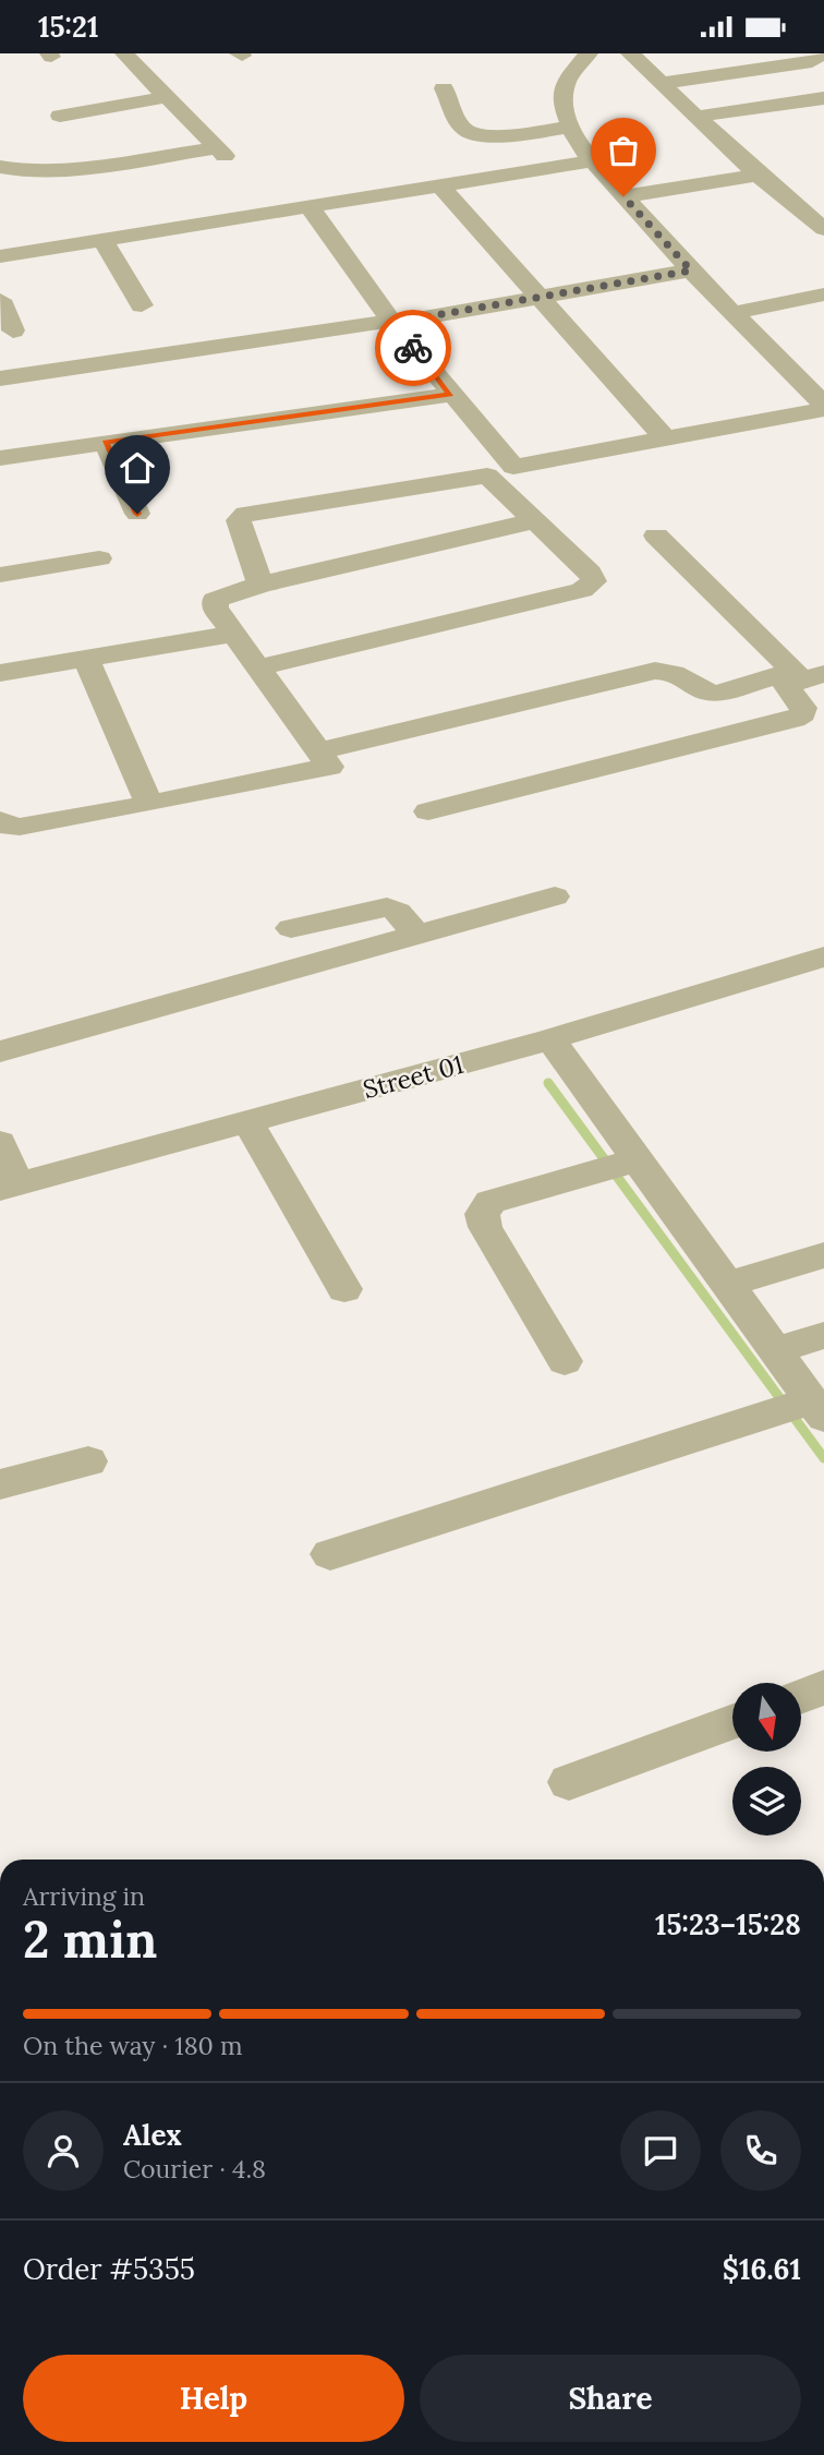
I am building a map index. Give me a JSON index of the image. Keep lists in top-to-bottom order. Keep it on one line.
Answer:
{"streets":{"street":["Street 01"]},"north":"bottom","page":{"status":"15:21","heading":["2 min","Arriving in","15:23–15:28"],"panel":["Alex","Courier · 4.8","Order #5355","$16.61"],"bar":"On the way · 180 m","buttons":["Help","Share"]}}
